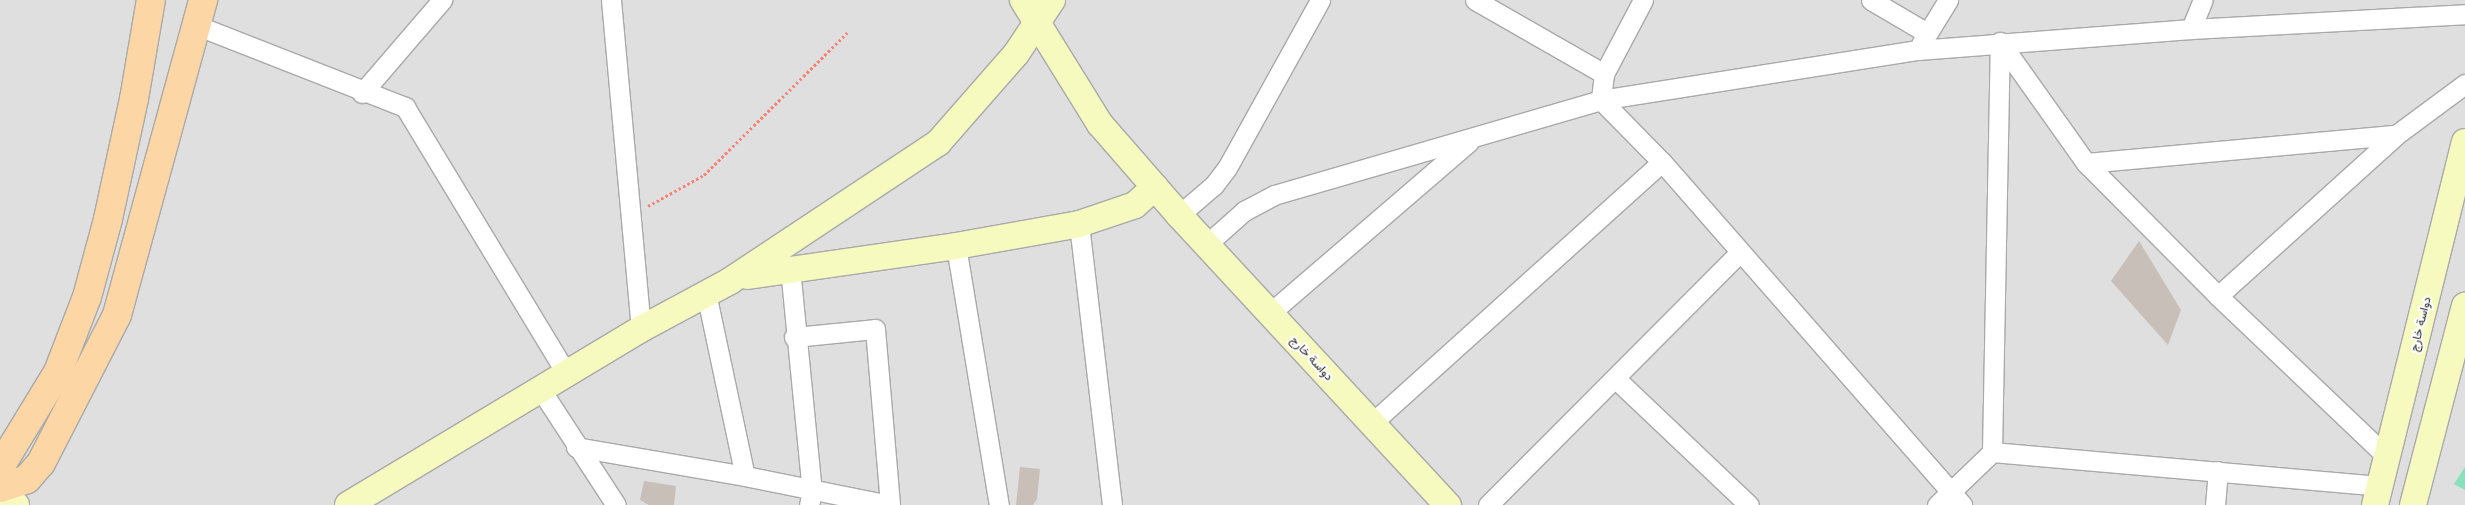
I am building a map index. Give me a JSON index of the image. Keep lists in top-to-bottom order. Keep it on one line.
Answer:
{"streets":{"street":["دواسة خارج"]}}
